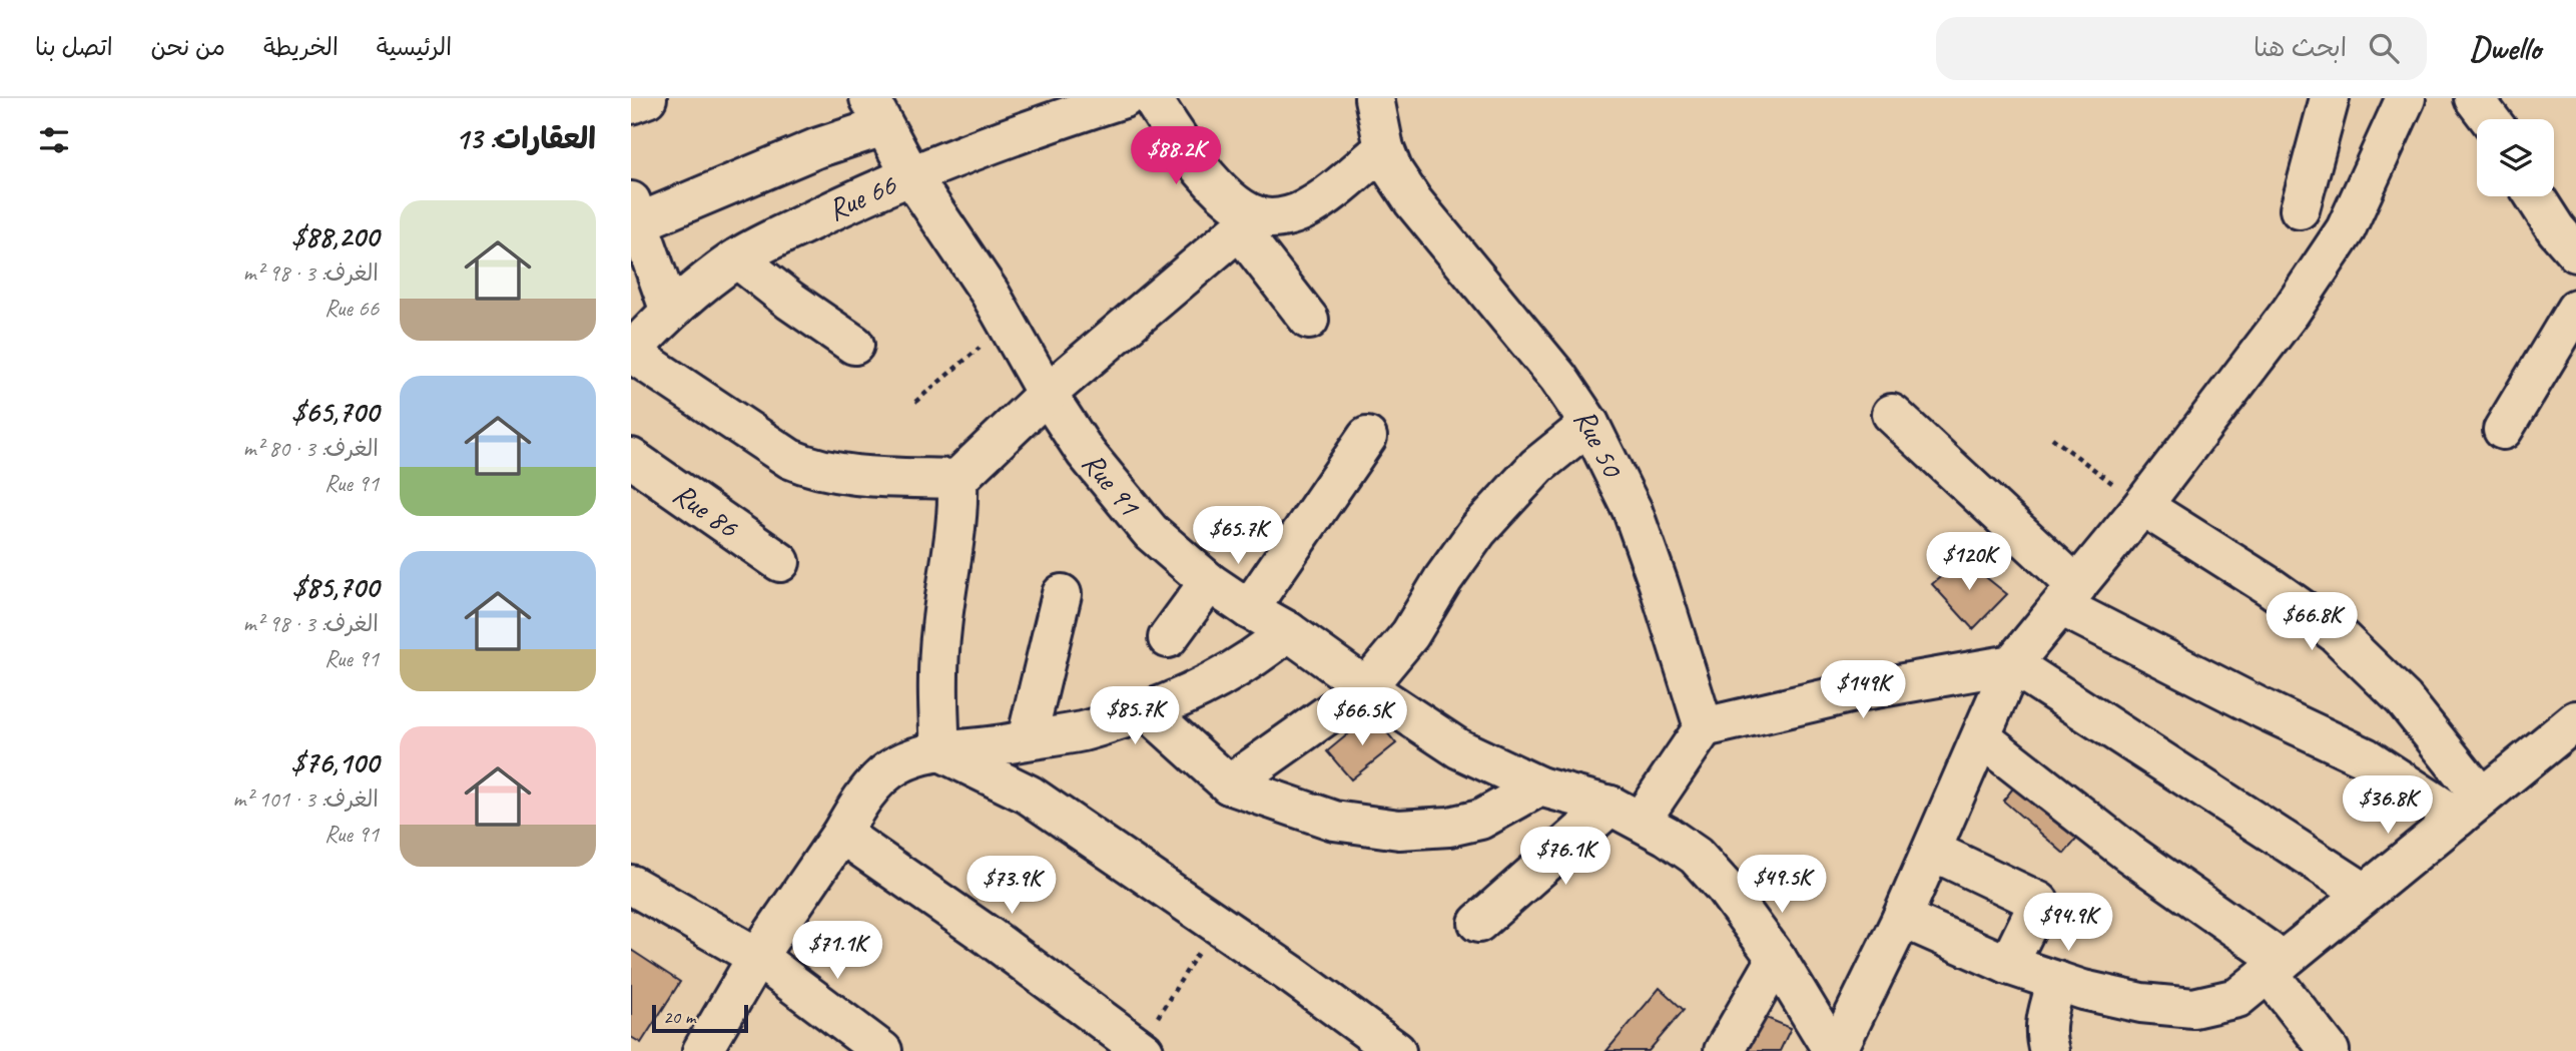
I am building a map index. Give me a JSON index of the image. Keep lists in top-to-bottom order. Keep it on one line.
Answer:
{"streets":{"street":["Rue 66","Rue 50","Rue 91","Rue 86"]},"crossings":[["Rue 66","Rue 91"]],"scale_bar":"20 m","page":{"header":"Dwello","search":"ابحث هنا","nav":["الرئيسية","الخريطة","من نحن","اتصل بنا"],"heading":"العقارات: 13","price":["$88.2K","$65.7K","$120K","$66.8K","$149K","$85.7K","$66.5K","$36.8K","$76.1K","$49.5K","$73.9K","$94.9K","$71.1K"],"list":[{"name":"$88,200","note":"الغرف: 3 · 98 m² · Rue 66"},{"name":"$65,700","note":"الغرف: 3 · 80 m² · Rue 91"},{"name":"$85,700","note":"الغرف: 3 · 98 m² · Rue 91"},{"name":"$76,100","note":"الغرف: 3 · 101 m² · Rue 91"}],"scale":"20 m"}}
